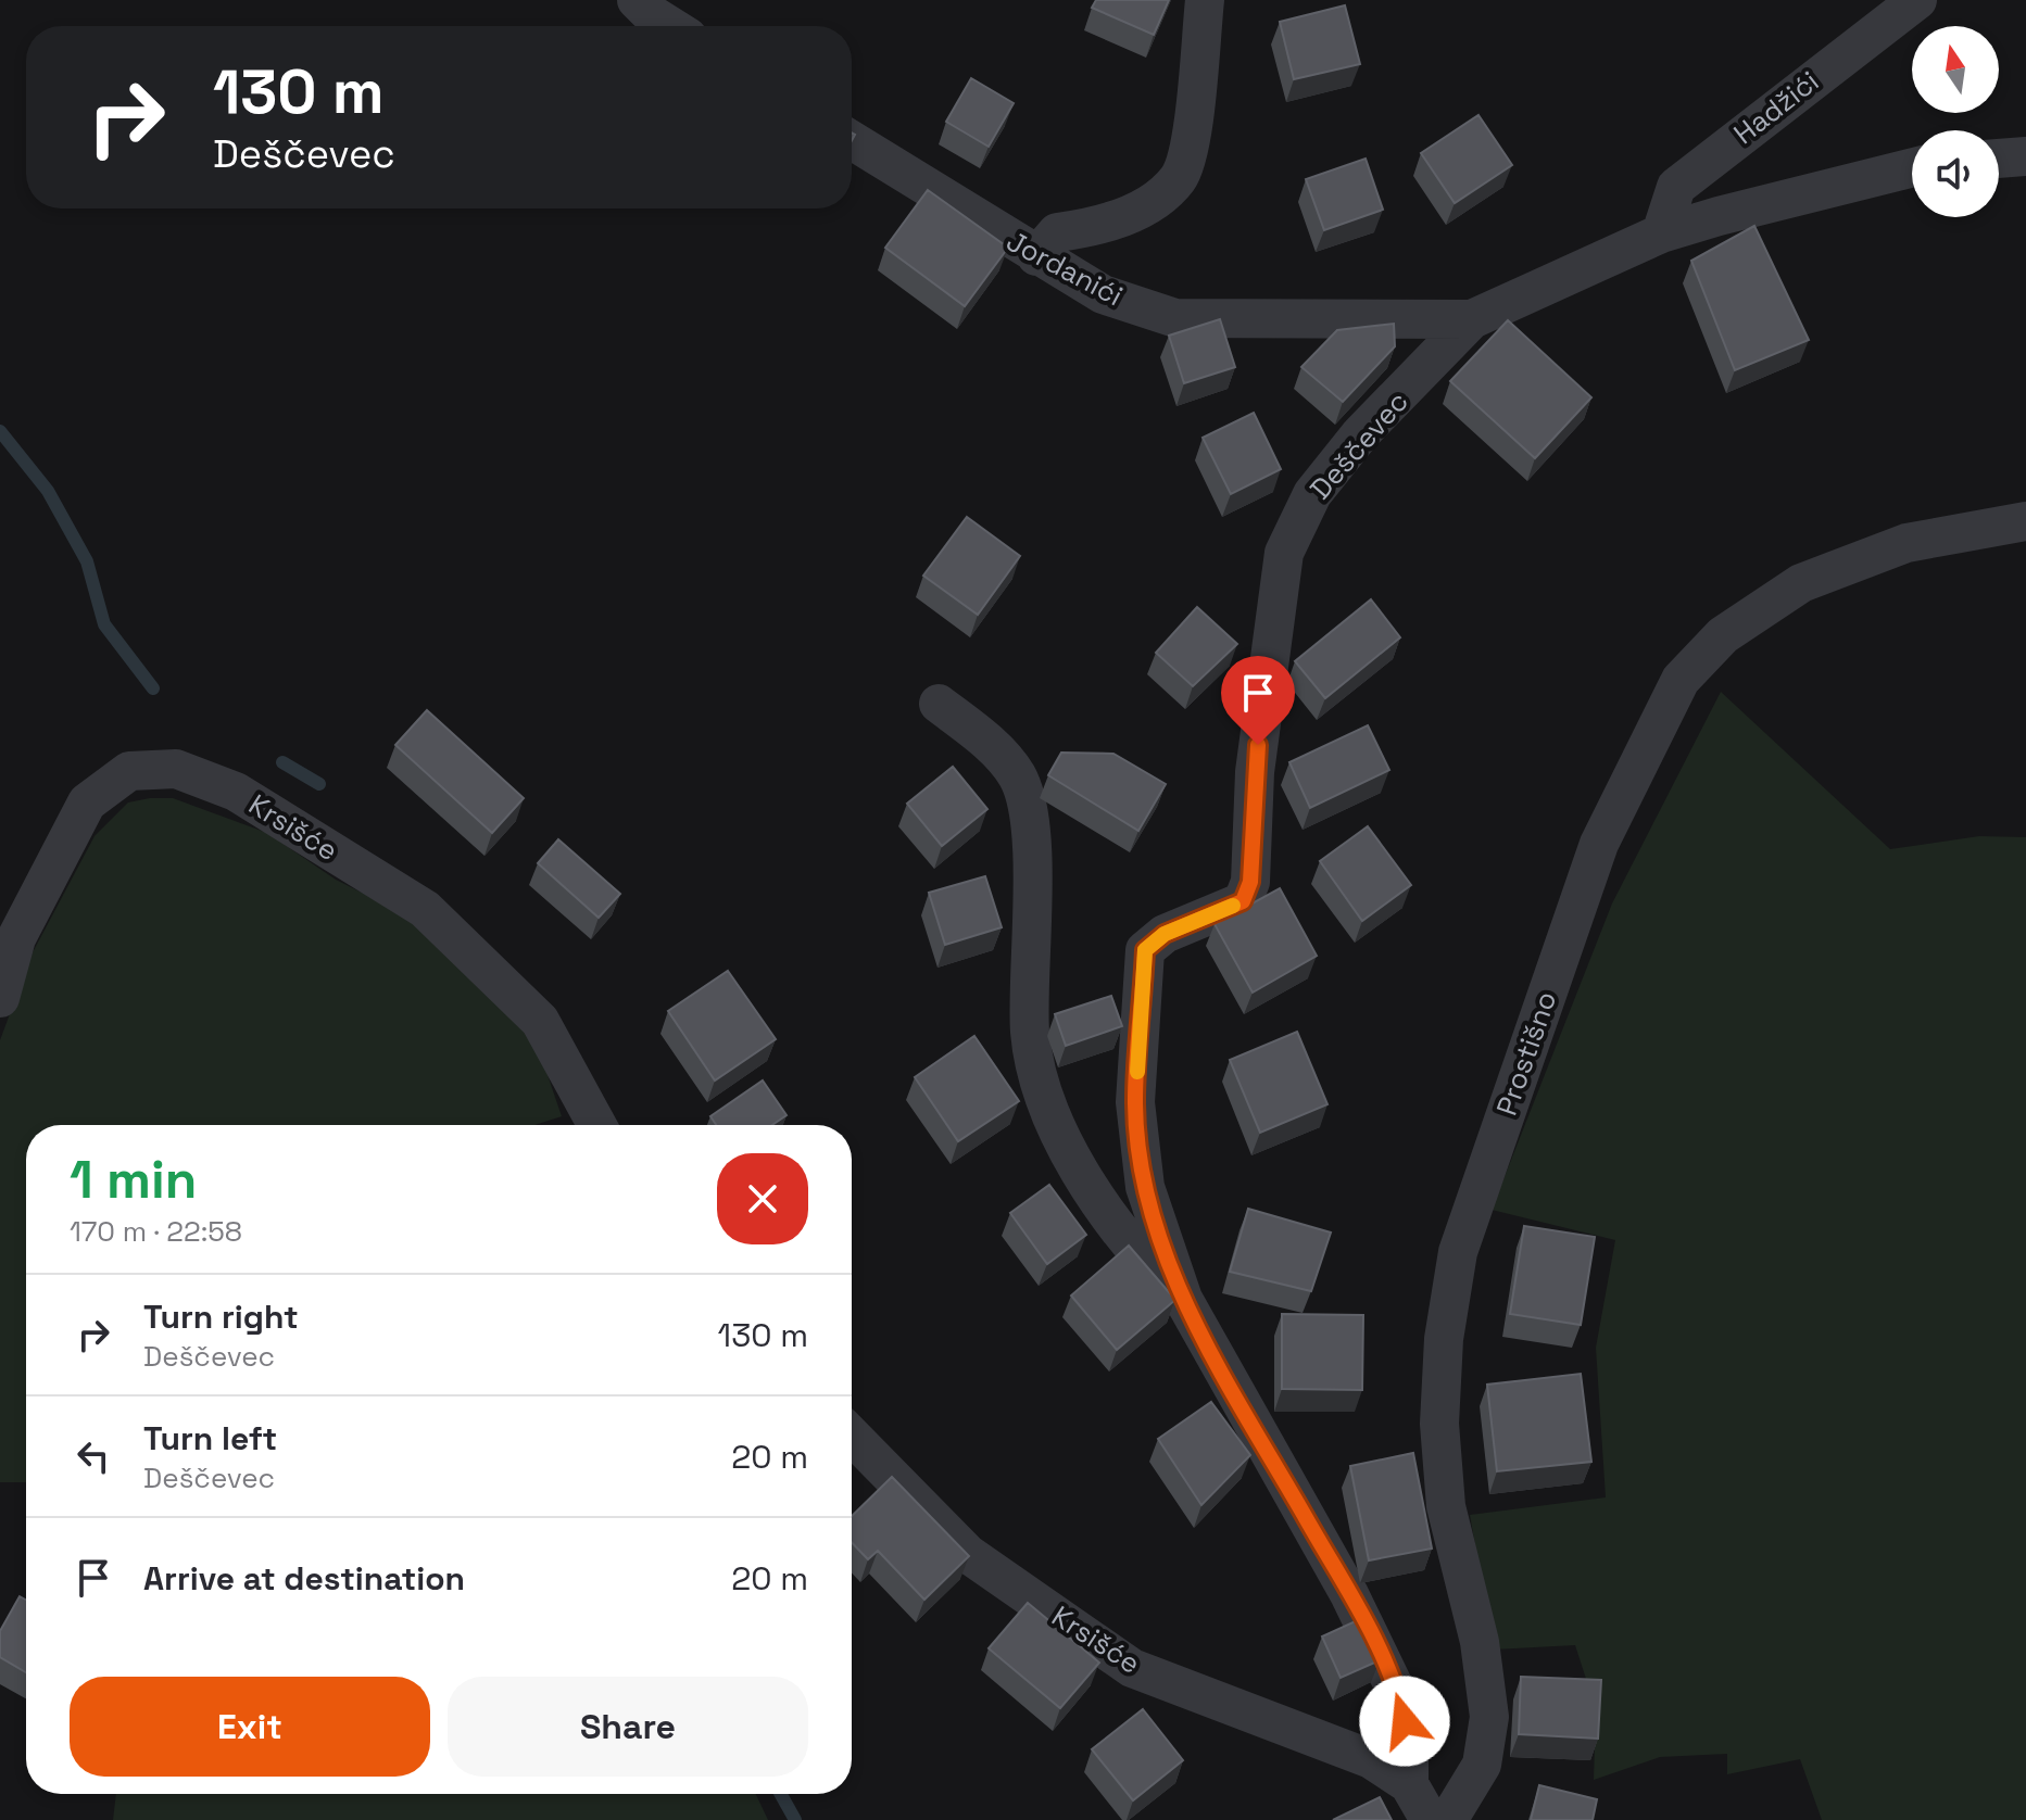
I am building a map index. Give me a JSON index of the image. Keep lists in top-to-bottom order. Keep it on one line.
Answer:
{"streets":{"street":["Hadžići","Jordanići","Deščevec","Krsišće","Prostišno"]},"crossings":[["Jordanići","Deščevec"],["Deščevec","Krsišće"]],"north":"top","page":{"turn":["130 m","Deščevec"],"heading":["1 min","170 m · 22:58"],"list":[{"name":"Turn right","note":"Deščevec","value":"130 m"},{"name":"Turn left","note":"Deščevec","value":"20 m"},{"name":"Arrive at destination","value":"20 m"}],"buttons":["Exit","Share"]}}
